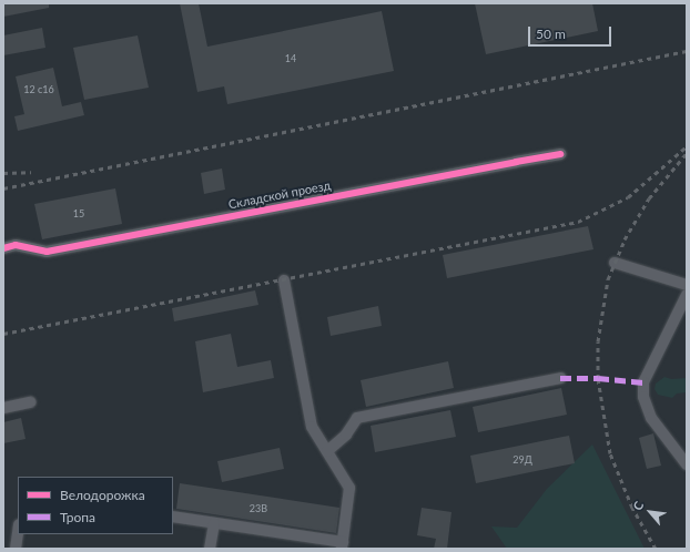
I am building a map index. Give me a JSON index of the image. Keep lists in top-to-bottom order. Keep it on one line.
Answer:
{"streets":{"street":["Складской проезд"]},"house_numbers":["14","12 с16","15","29Д","23В"],"legend":["Велодорожка","Тропа"],"scale_bar":"50 m","north":"top left"}
